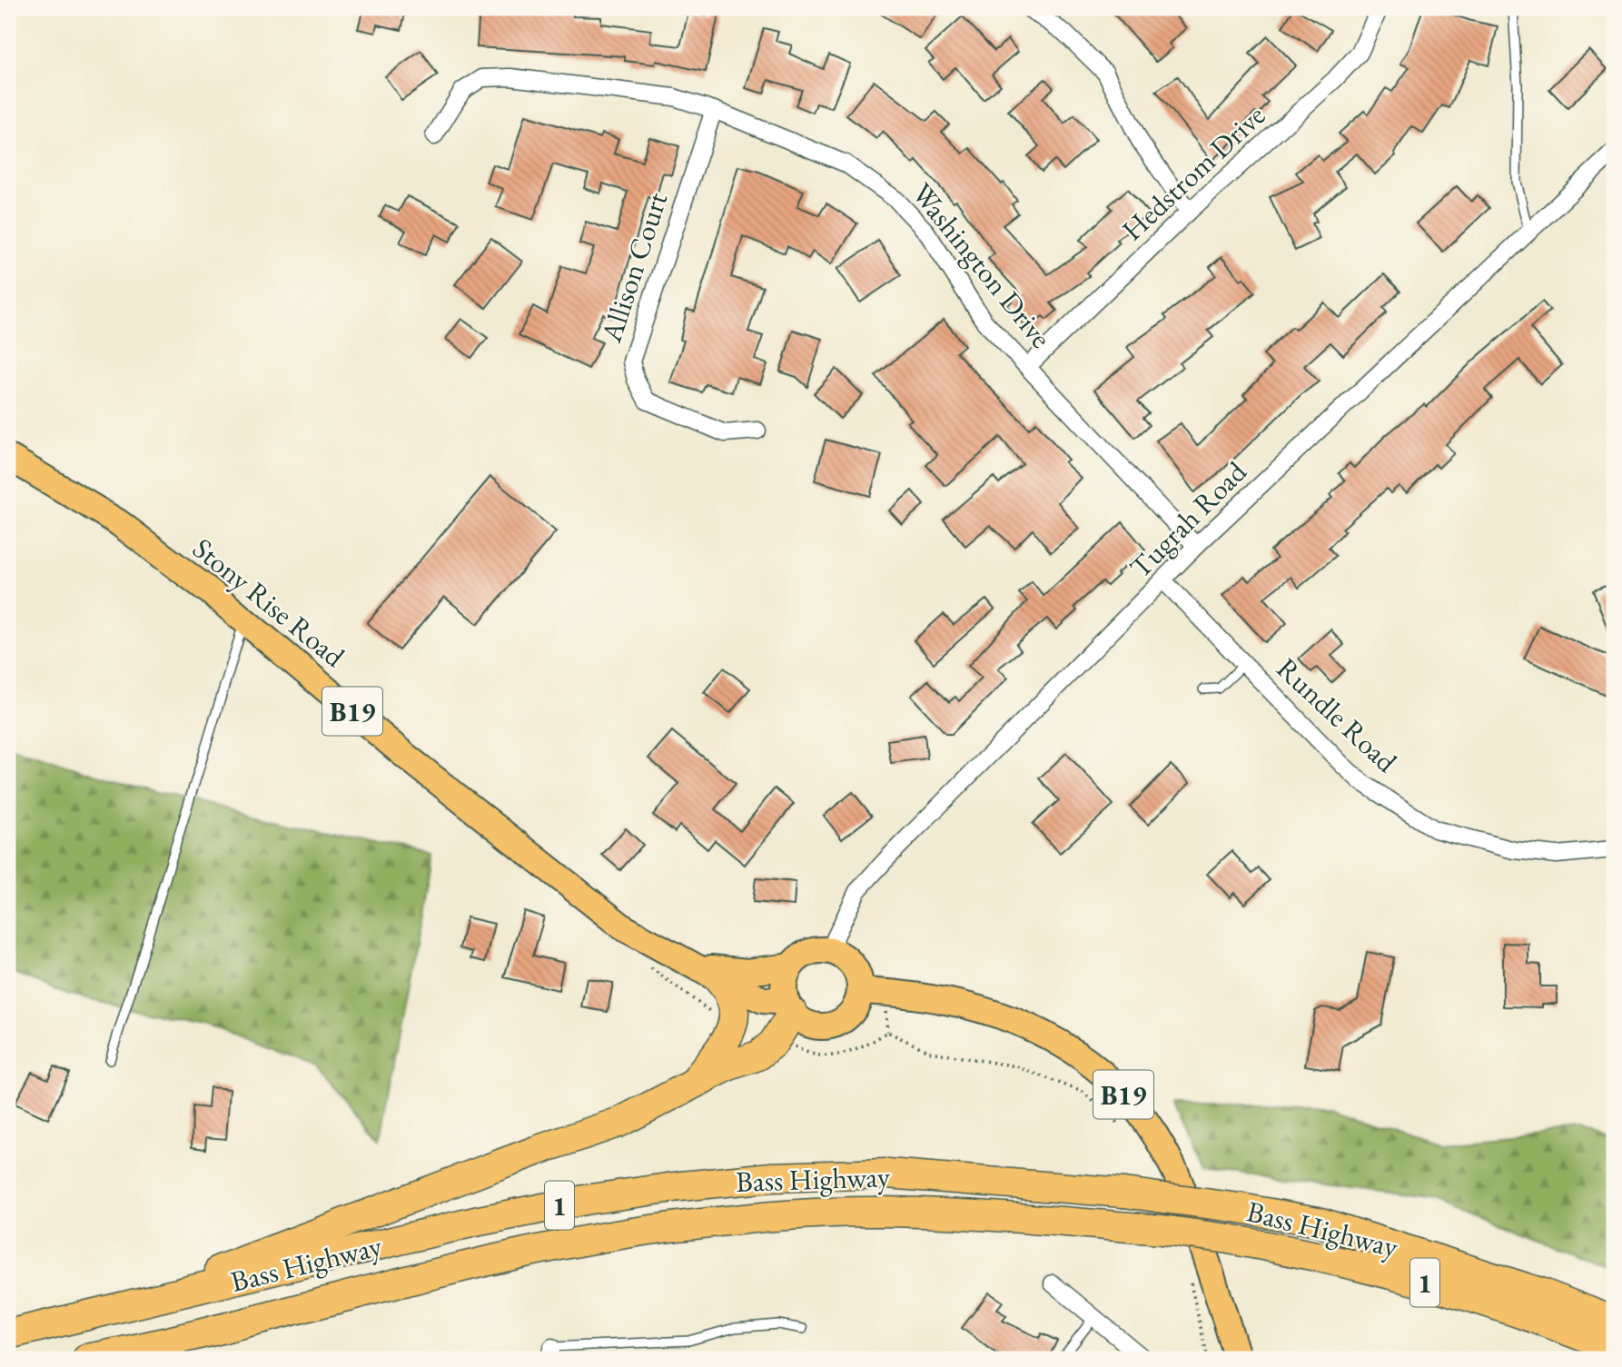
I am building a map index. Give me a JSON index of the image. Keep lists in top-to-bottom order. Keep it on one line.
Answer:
{"streets":{"highway":["Bass Highway","1"],"main road":["Stony Rise Road","B19"],"street":["Hedstrom Drive","Washington Drive","Allison Court","Tugrah Road","Rundle Road"]},"crossings":[["Hedstrom Drive","Washington Drive"],["Washington Drive","Allison Court"],["Washington Drive","Tugrah Road"],["Tugrah Road","Stony Rise Road"],["Tugrah Road","B19"],["Tugrah Road","Rundle Road"],["Stony Rise Road","B19"]]}
